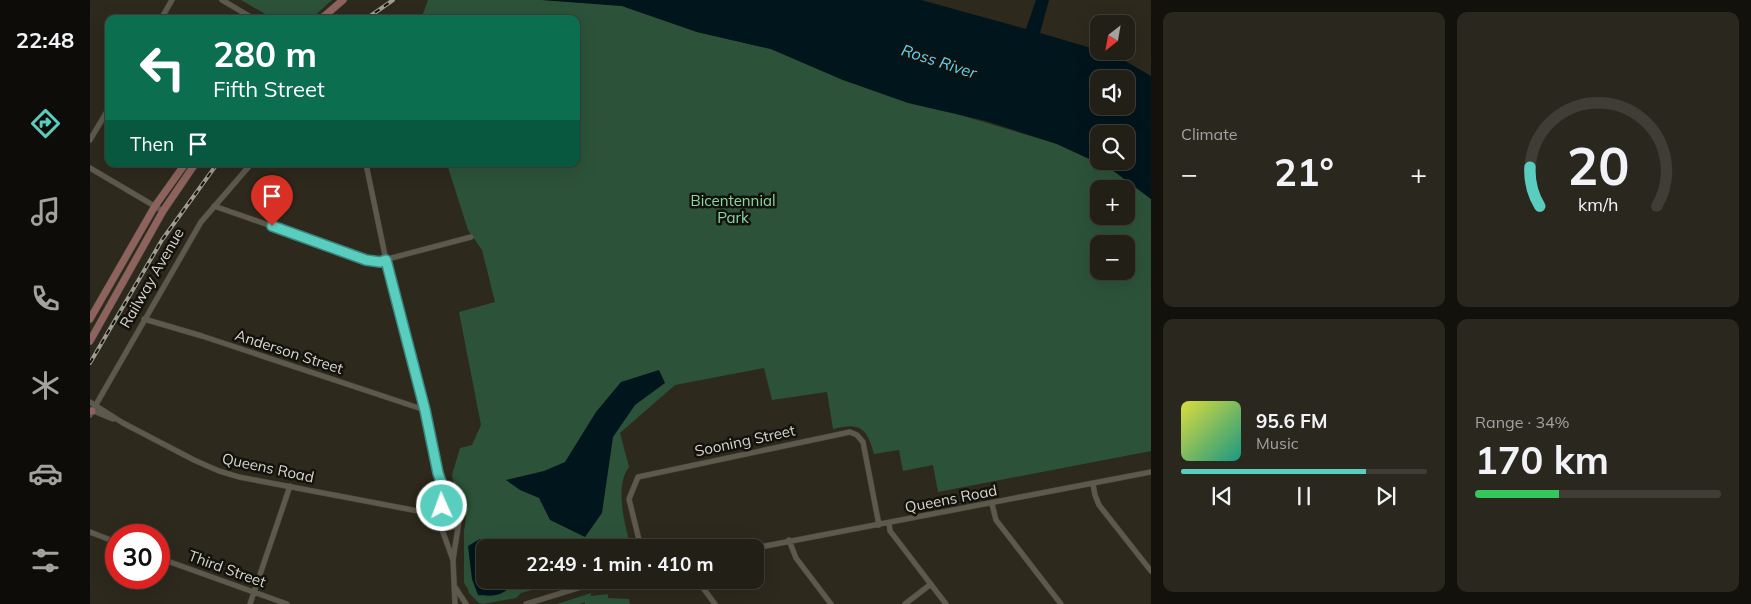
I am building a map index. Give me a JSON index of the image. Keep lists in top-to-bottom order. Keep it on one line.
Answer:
{"streets":{"main road":["Railway Avenue"],"street":["Anderson Street","Sooning Street","Queens Road","Third Street"]},"crossings":[["Railway Avenue","Anderson Street"],["Railway Avenue","Queens Road"],["Sooning Street","Queens Road"]],"water":["Ross River"],"parks":["Bicentennial Park"],"north":"bottom left","page":{"tabs":"22:48","tile":["Climate",["Range · 34%","170 km"]],"map_buttons":["+","−"],"turn":["280 m","Fifth Street"],"then":"Then","heat":["−","21°","+"],"song":["95.6 FM","Music"],"limit":"30","trip":"22:49 · 1 min · 410 m","gauge":["20","km/h"]}}
